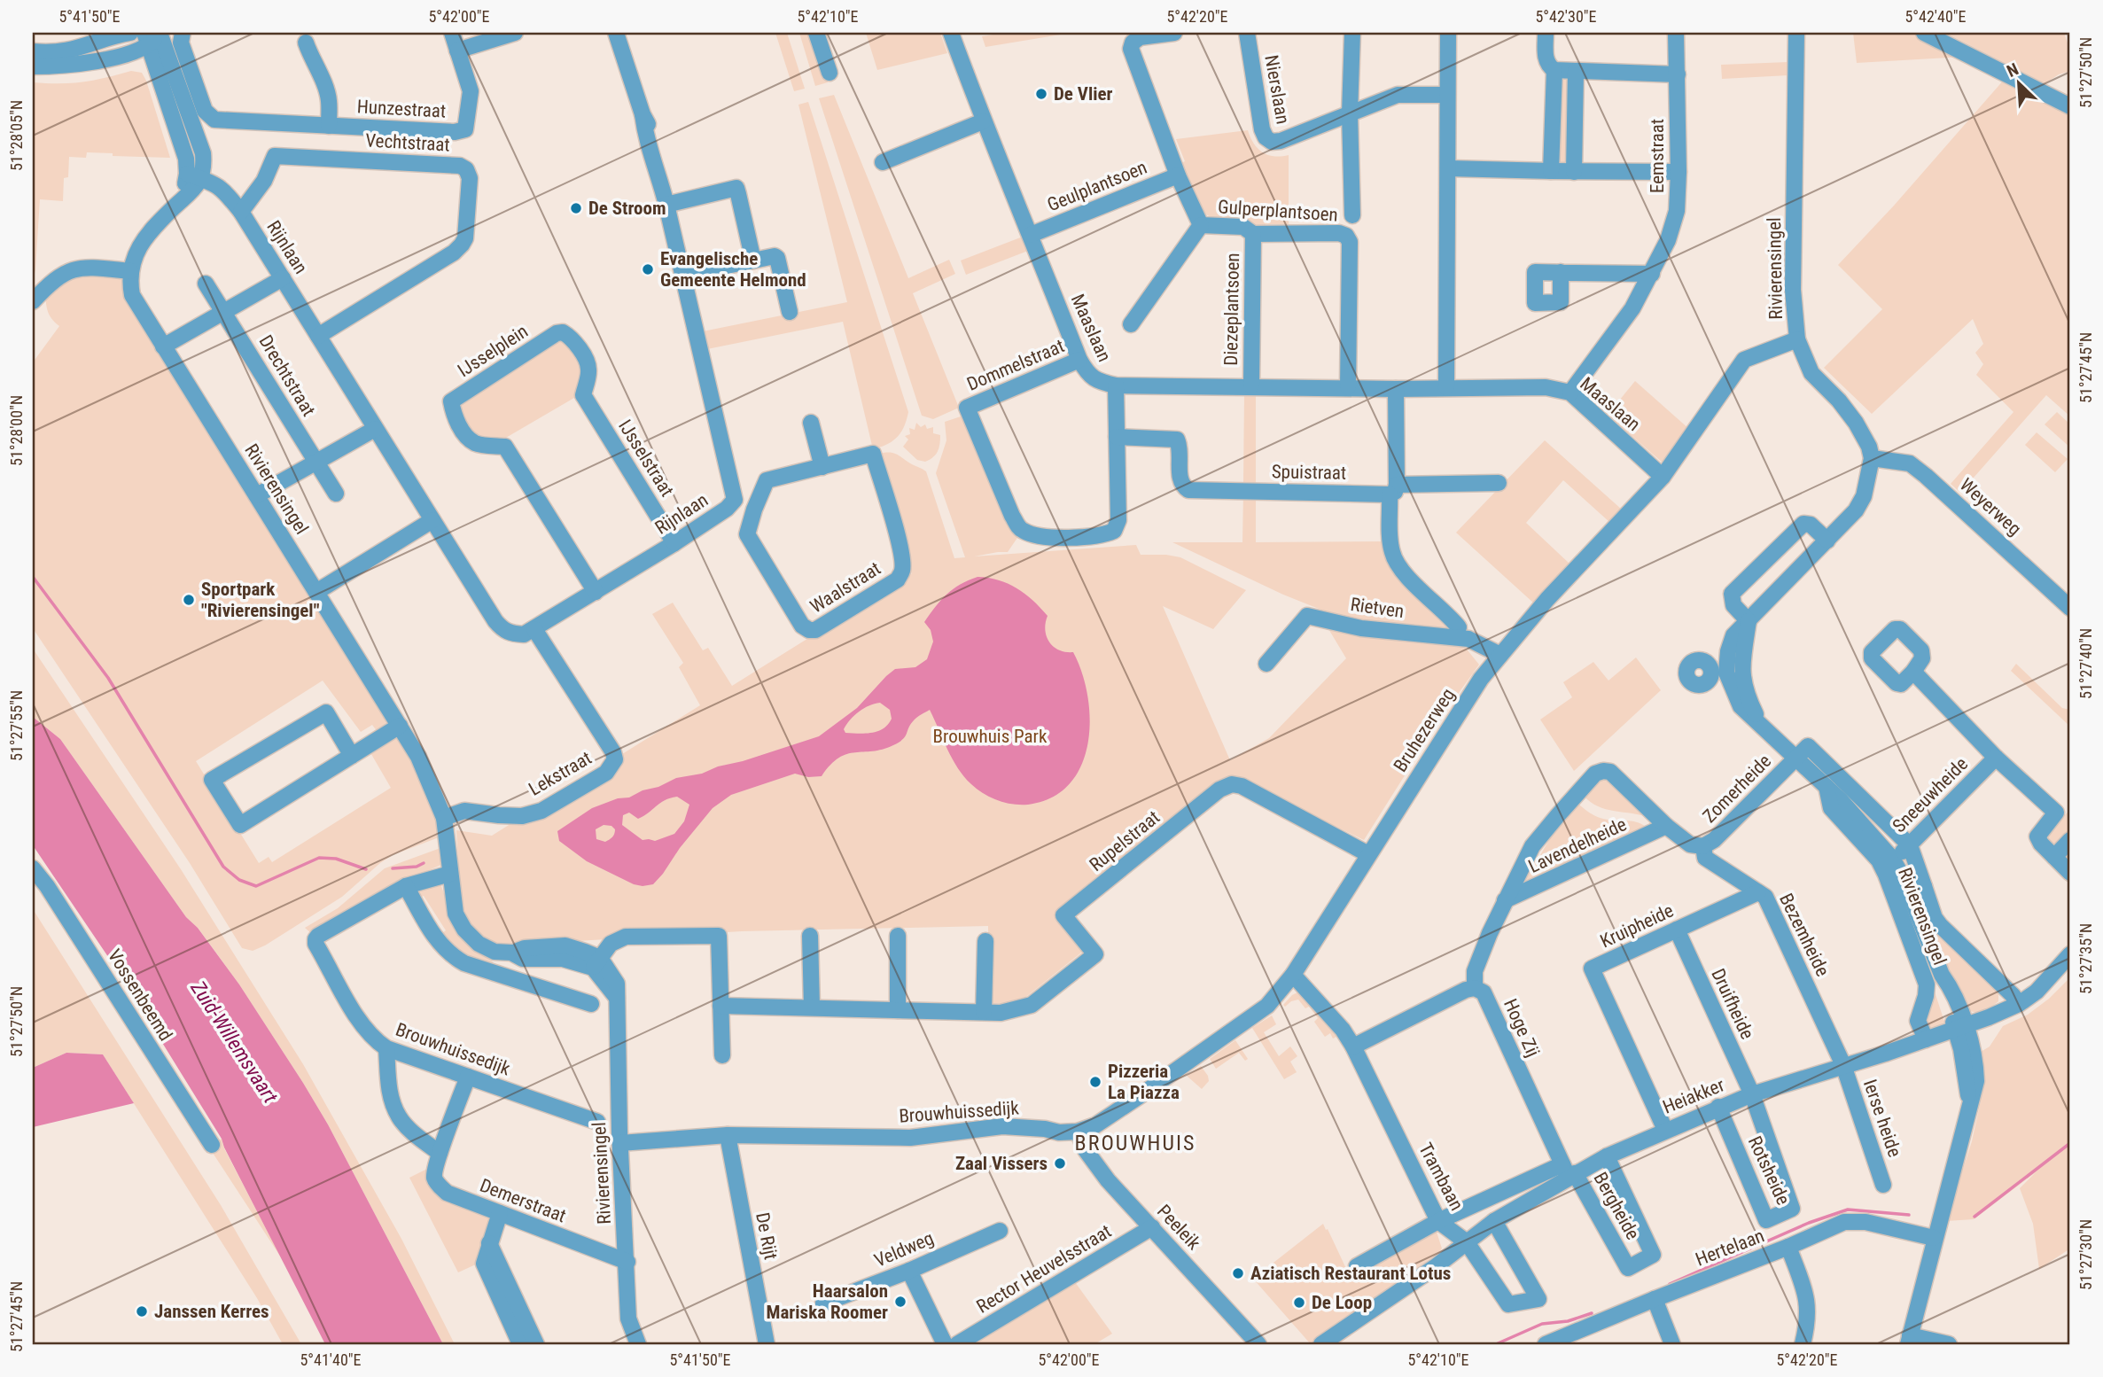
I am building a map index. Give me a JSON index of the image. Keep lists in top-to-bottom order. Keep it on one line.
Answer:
{"streets":{"street":["Nierslaan","Hunzestraat","Vechtstraat","Eemstraat","Geulplantsoen","Gulperplantsoen","Rijnlaan","Rivierensingel","Diezeplantsoen","Maaslaan","IJsselplein","Dommelstraat","Drechtstraat","IJsselstraat","Spuistraat","Weyerweg","Waalstraat","Rietven","Bruhezerweg","Lekstraat","Zomerheide","Sneeuwheide","Rupelstraat","Lavendelheide","Kruipheide","Bezemheide","Vossenbeemd","Druifheide","Hoge Zij","Brouwhuissedijk","Heiakker","Ierse heide","Rotsheide","Trambaan","Demerstraat","Bergheide","Peeleik","De Rijt","Hertelaan","Veldweg","Rector Heuvelsstraat"]},"crossings":[["Vechtstraat","Rijnlaan"],["Eemstraat","Maaslaan"],["Geulplantsoen","Gulperplantsoen"],["Geulplantsoen","Maaslaan"],["Gulperplantsoen","Diezeplantsoen"],["Gulperplantsoen","Maaslaan"],["Rijnlaan","IJsselplein"],["Rijnlaan","IJsselstraat"],["Rijnlaan","Lekstraat"],["Rivierensingel","Weyerweg"],["Rivierensingel","Bruhezerweg"],["Rivierensingel","Lekstraat"],["Rivierensingel","Zomerheide"],["Rivierensingel","Sneeuwheide"],["Rivierensingel","Brouwhuissedijk"],["Rivierensingel","Heiakker"],["Rivierensingel","Demerstraat"],["Rivierensingel","Hertelaan"],["Diezeplantsoen","Maaslaan"],["Maaslaan","Dommelstraat"],["Maaslaan","Bruhezerweg"],["IJsselplein","IJsselstraat"],["Dommelstraat","Spuistraat"],["Rietven","Bruhezerweg"],["Bruhezerweg","Rupelstraat"],["Bruhezerweg","Brouwhuissedijk"],["Bruhezerweg","Trambaan"],["Bruhezerweg","Peeleik"],["Zomerheide","Lavendelheide"],["Zomerheide","Bezemheide"],["Lavendelheide","Bezemheide"],["Lavendelheide","Hoge Zij"],["Kruipheide","Bezemheide"],["Kruipheide","Druifheide"],["Kruipheide","Heiakker"],["Bezemheide","Heiakker"],["Bezemheide","Ierse heide"],["Druifheide","Heiakker"],["Druifheide","Rotsheide"],["Hoge Zij","Heiakker"],["Hoge Zij","Bergheide"],["Brouwhuissedijk","Demerstraat"],["Brouwhuissedijk","Peeleik"],["Brouwhuissedijk","De Rijt"],["Heiakker","Ierse heide"],["Heiakker","Rotsheide"],["Heiakker","Trambaan"],["Heiakker","Bergheide"],["Peeleik","Rector Heuvelsstraat"]],"districts":["BROUWHUIS"],"water":["Zuid-Willemsvaart"],"parks":["Brouwhuis Park"],"places":["De Vlier","De Stroom","Evangelische Gemeente Helmond","Sportpark \"Rivierensingel\"","Pizzeria La Piazza","Zaal Vissers","Aziatisch Restaurant Lotus","Haarsalon Mariska Roomer","De Loop","Janssen Kerres"],"north":"top left","coordinates":["5°41'50\"E","5°42'00\"E","5°42'10\"E","5°42'20\"E","5°42'30\"E","5°42'40\"E","51°27'50\"N","51°28'05\"N","51°27'45\"N","51°28'00\"N","51°27'40\"N","51°27'55\"N","51°27'35\"N","51°27'30\"N","5°41'40\"E"]}
